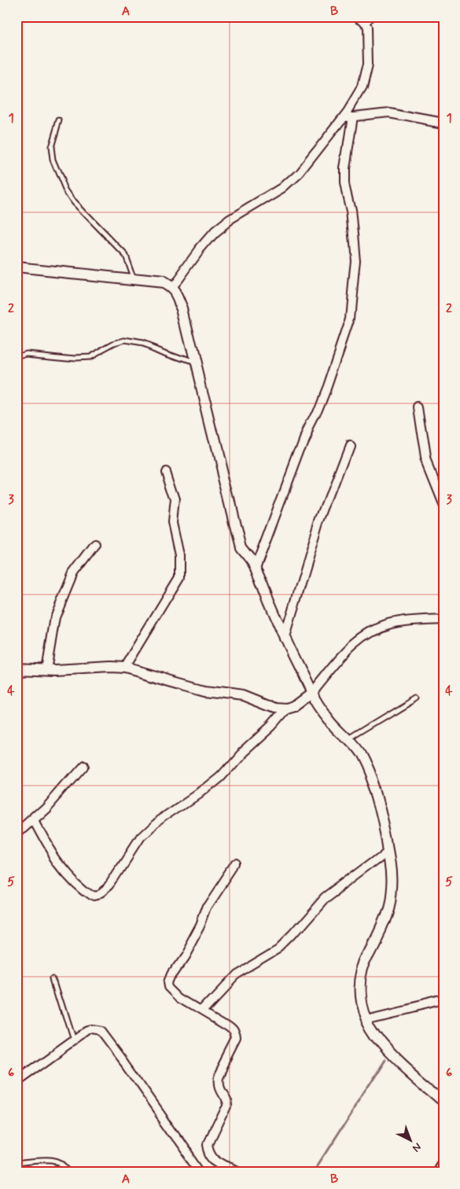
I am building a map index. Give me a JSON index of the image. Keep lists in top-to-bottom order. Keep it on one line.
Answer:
{"north":"bottom right","grid":{"columns":["A","B"],"rows":["1","2","3","4","5","6"]}}
